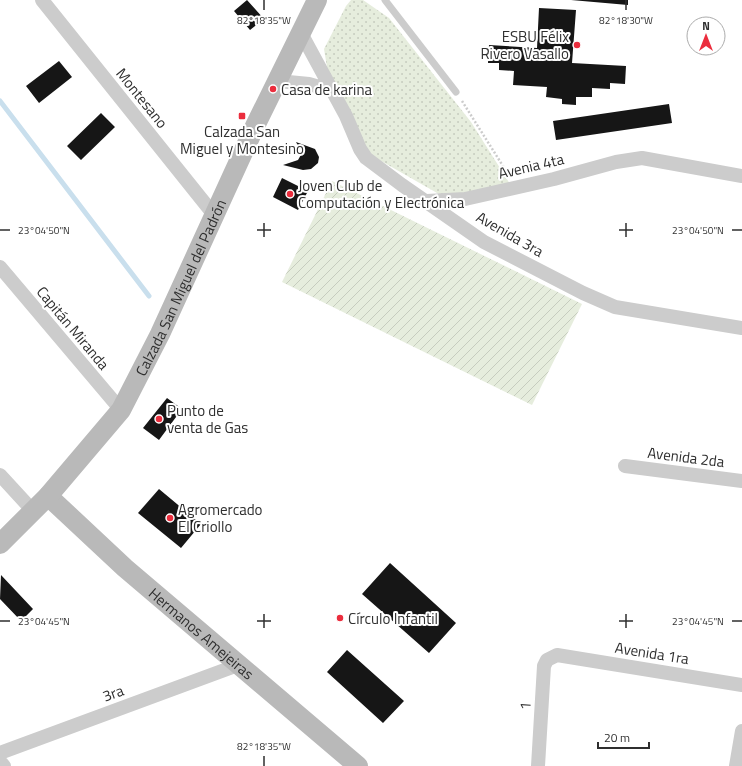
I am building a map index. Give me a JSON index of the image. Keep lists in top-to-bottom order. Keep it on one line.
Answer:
{"streets":{"main road":["Calzada San Miguel del Padrón","Hermanos Amejeiras"],"street":["Montesano","Avenia 4ta","Avenida 3ra","Capitán Miranda","Avenida 2da","Avenida 1ra","3ra","1"]},"crossings":[["Montesano","Calzada San Miguel del Padrón"],["Avenia 4ta","Avenida 3ra"],["Avenida 3ra","Calzada San Miguel del Padrón"],["Calzada San Miguel del Padrón","Capitán Miranda"],["Calzada San Miguel del Padrón","Hermanos Amejeiras"],["Hermanos Amejeiras","3ra"],["Avenida 1ra","1"]],"places":{"other":["ESBU Félix Rivero Vasallo","Casa de karina","Joven Club de Computación y Electrónica","Punto de venta de Gas","Agromercado El Criollo","Círculo Infantil"],"transit":["Calzada San Miguel y Montesino"]},"scale_bar":"20 m","north":"top","coordinates":["82°18'35\"W","82°18'30\"W","23°04'50\"N","23°04'45\"N"]}
